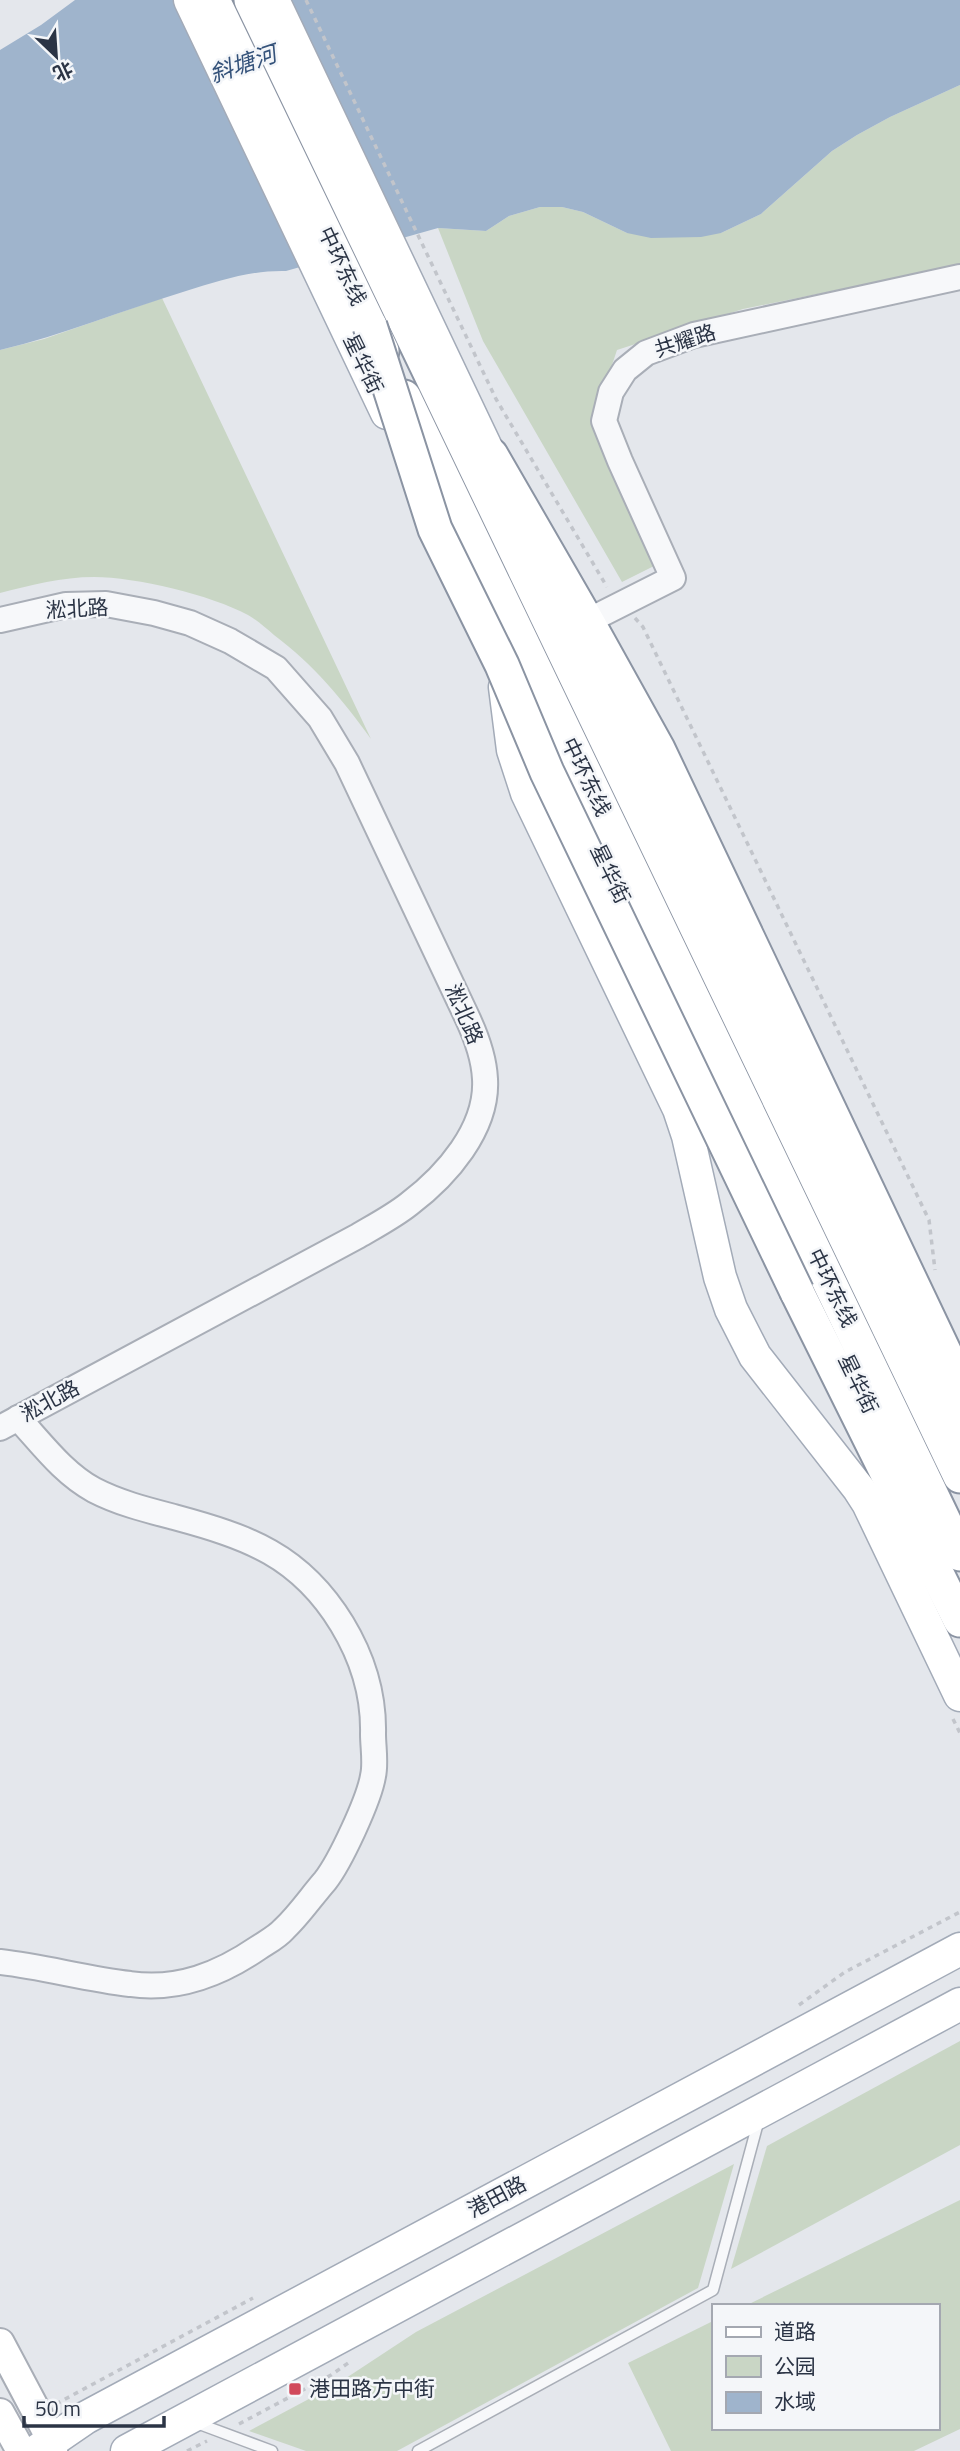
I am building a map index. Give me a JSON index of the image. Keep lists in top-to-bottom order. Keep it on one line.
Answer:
{"streets":{"highway":["中环东线"],"main road":["星华街","港田路"],"street":["共耀路","淞北路"]},"water":["斜塘河"],"places":{"transit":["港田路方中街"]},"legend":["道路","公园","水域"],"scale_bar":"50 m","north":"bottom right"}
